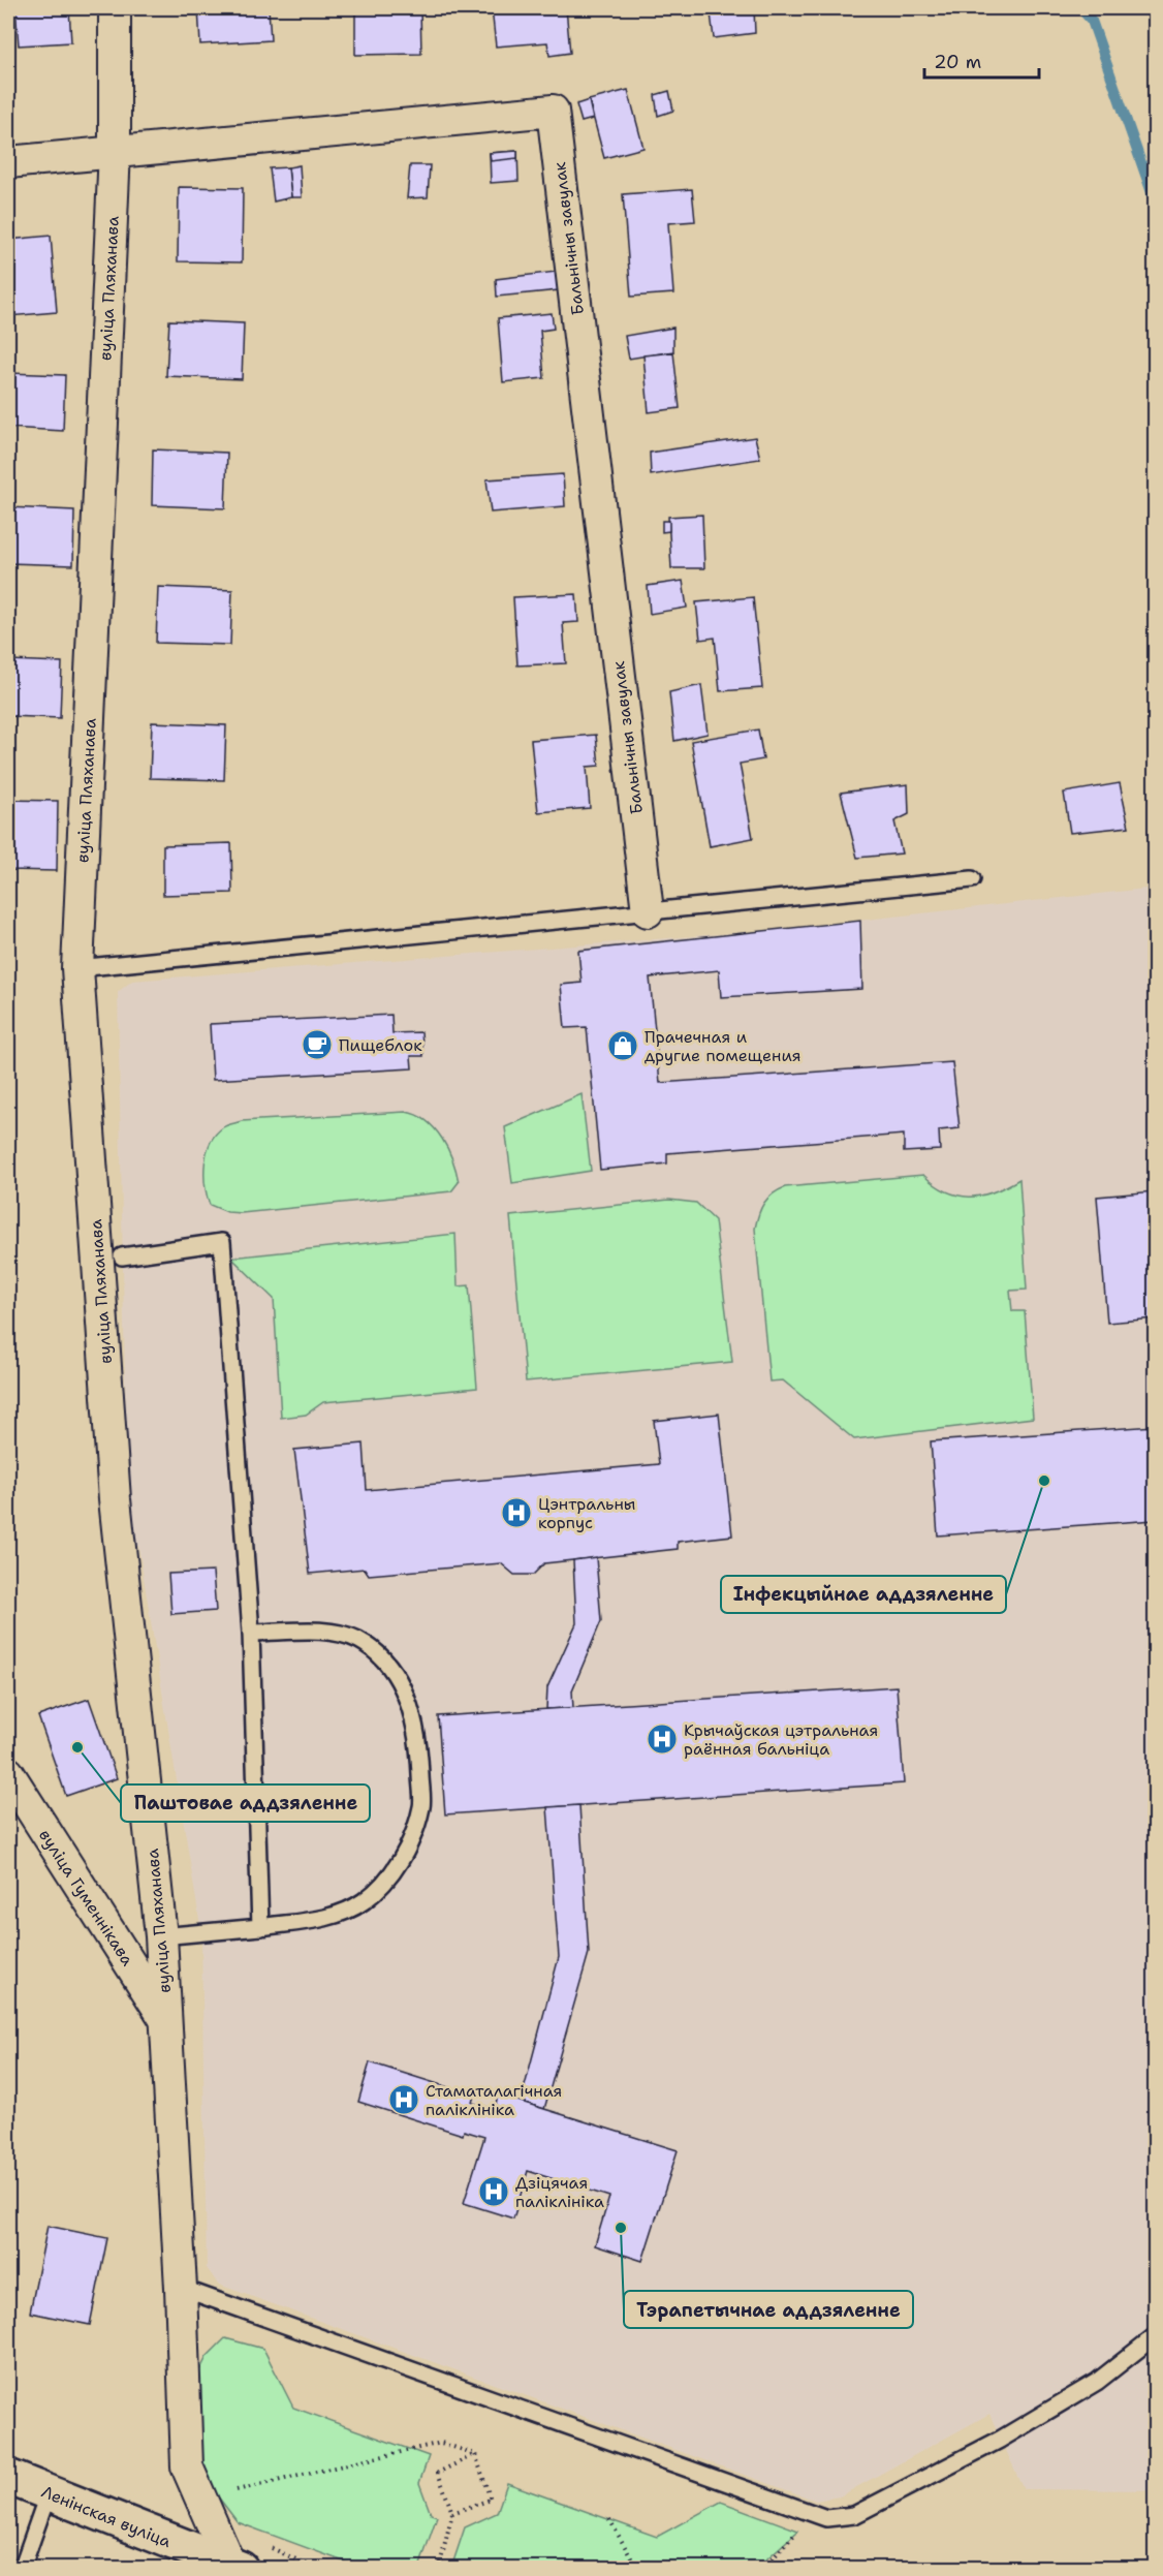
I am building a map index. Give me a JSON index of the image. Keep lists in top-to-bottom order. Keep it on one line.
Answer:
{"streets":{"main road":["Ленінская вуліца"],"street":["Бальнічны завулак","вуліца Пляханава","вуліца Гуменнікава"]},"crossings":[["Бальнічны завулак","вуліца Пляханава"],["вуліца Пляханава","вуліца Гуменнікава"],["вуліца Пляханава","Ленінская вуліца"]],"places":{"cafe":["Пищеблок"],"shop":["Прачечная и другие помещения"],"other":["Інфекцыйнае аддзяленне","Паштовае аддзяленне","Тэрапетычнае аддзяленне"],"hospital":["Цэнтральны корпус","Крычаўская цэтральная раённая бальніца","Стаматалагічная паліклініка","Дзіцячая паліклініка"]},"scale_bar":"20 m"}
